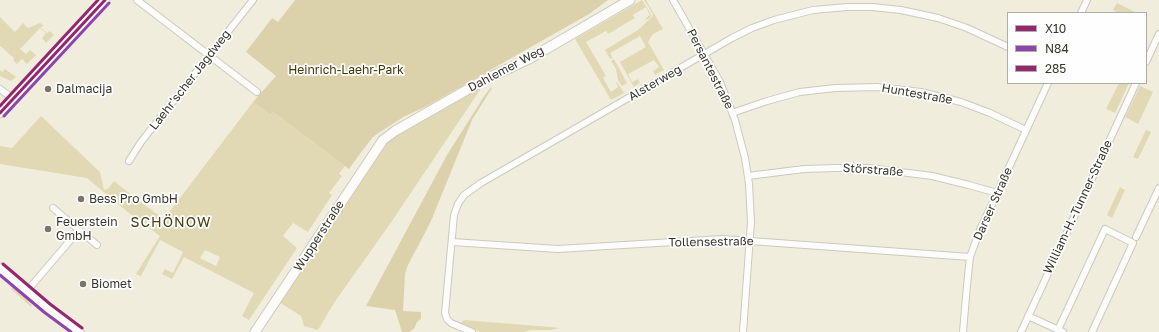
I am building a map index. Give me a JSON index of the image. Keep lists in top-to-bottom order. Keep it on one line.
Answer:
{"streets":{"main road":["Dahlemer Weg","Wupperstraße"],"street":["Persantestraße","Laehr'scher Jagdweg","Alsterweg","Huntestraße","Störstraße","Darser Straße","William-H.-Tunner-Straße","Tollensestraße"]},"crossings":[["Dahlemer Weg","Wupperstraße"],["Persantestraße","Alsterweg"],["Persantestraße","Huntestraße"],["Persantestraße","Störstraße"],["Persantestraße","Tollensestraße"],["Alsterweg","Tollensestraße"],["Huntestraße","Darser Straße"],["Störstraße","Darser Straße"],["Darser Straße","Tollensestraße"]],"districts":["SCHÖNOW"],"parks":["Heinrich-Laehr-Park"],"places":["Dalmacija","Bess Pro GmbH","Feuerstein GmbH","Biomet"],"lines":["transit line X10","transit line 285","transit line N84"],"legend":["X10","N84","285"]}
